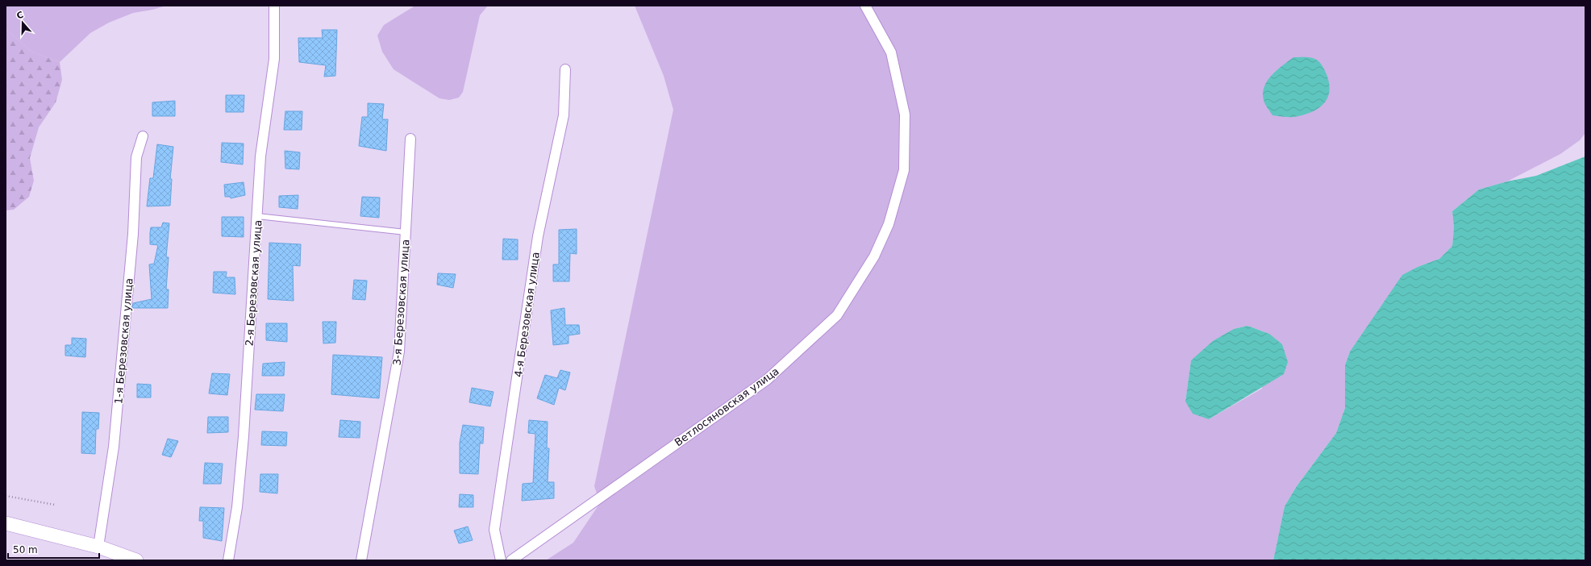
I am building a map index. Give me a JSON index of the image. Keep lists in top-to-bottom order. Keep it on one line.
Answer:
{"streets":{"street":["2-я Березовская улица","3-я Березовская улица","4-я Березовская улица","1-я Березовская улица","Ветлосяновская улица"]},"scale_bar":"50 m","north":"top"}
